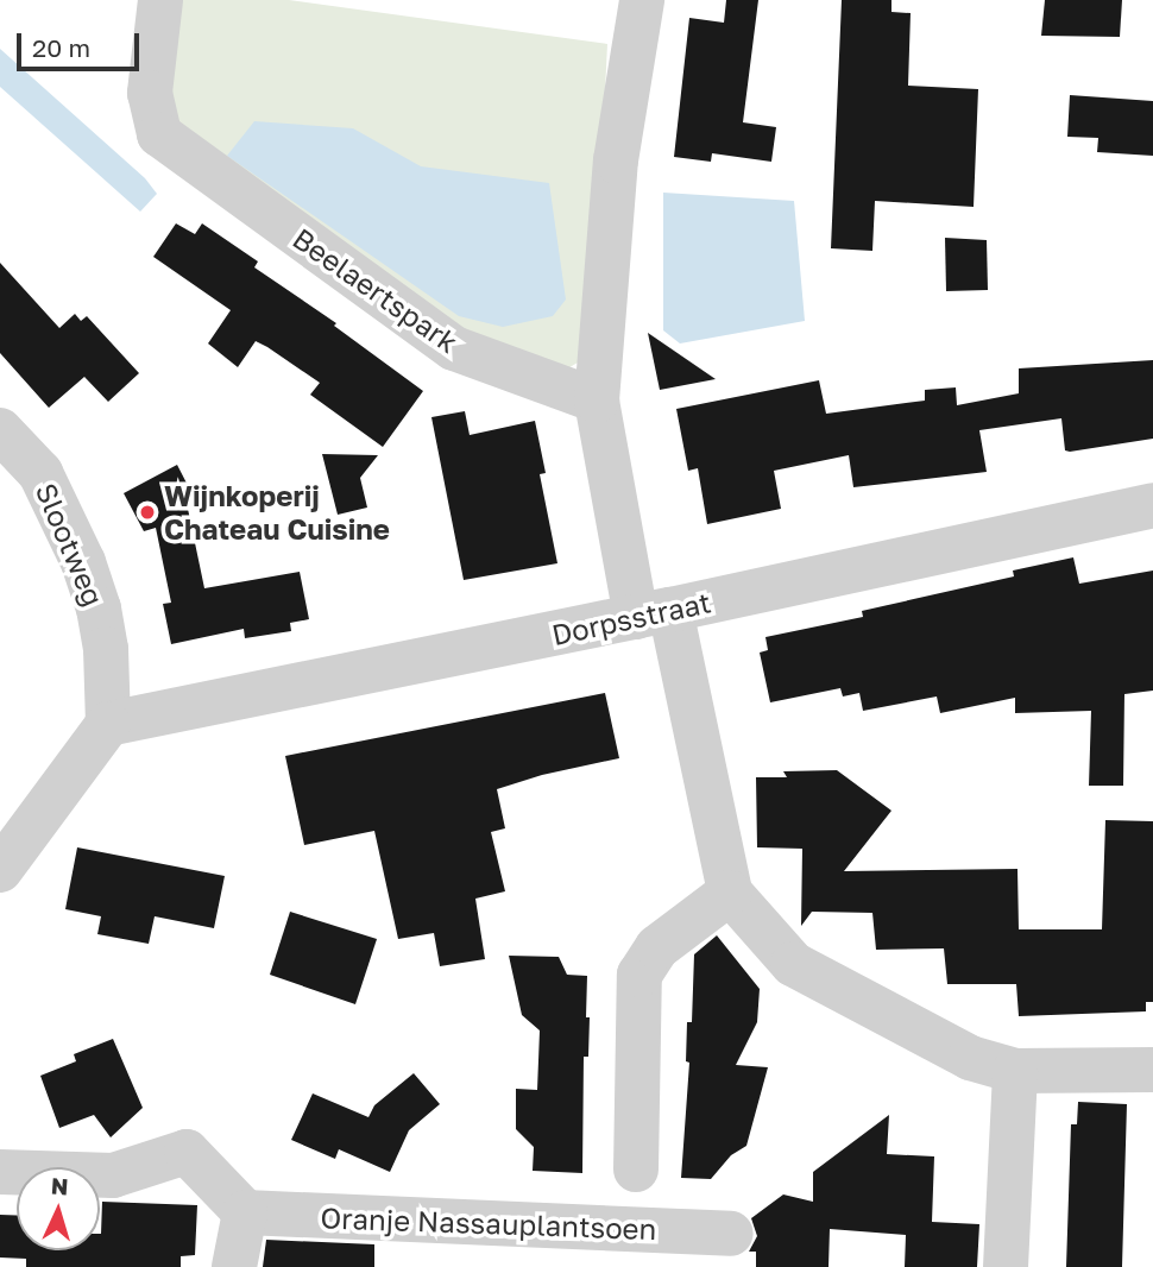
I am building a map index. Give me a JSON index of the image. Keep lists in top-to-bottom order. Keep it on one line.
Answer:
{"streets":{"street":["Beelaertspark","Slootweg","Dorpsstraat","Oranje Nassauplantsoen"]},"crossings":[["Slootweg","Dorpsstraat"]],"places":["Wijnkoperij Chateau Cuisine"],"scale_bar":"20 m","north":"top"}
